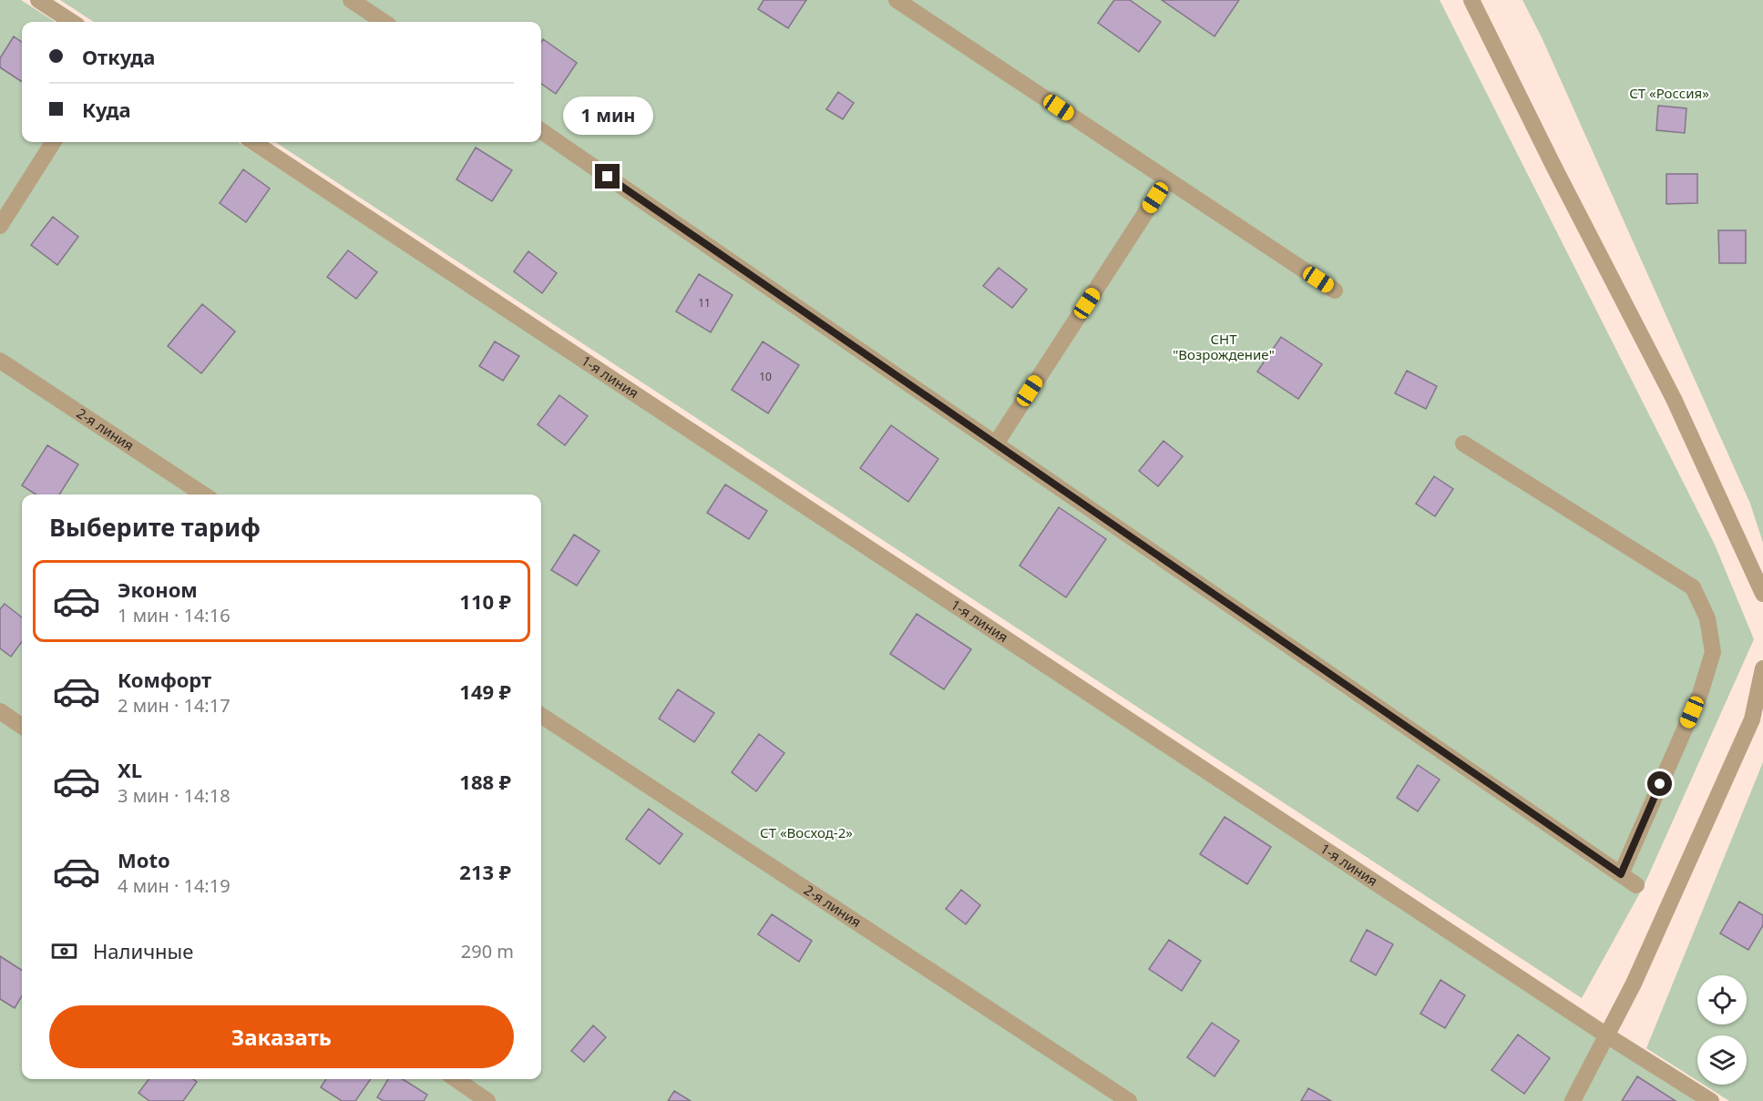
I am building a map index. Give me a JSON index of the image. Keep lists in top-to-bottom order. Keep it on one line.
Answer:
{"streets":{"street":["1-я линия","2-я линия"]},"parks":["СТ «Россия»","СНТ \"Возрождение\"","СТ «Восход-2»"],"house_numbers":["11","10"],"page":{"banner":["Откуда","Куда"],"bubble":"1 мин","heading":"Выберите тариф","list":[{"name":"Эконом","note":"1 мин · 14:16","value":"110 ₽"},{"name":"Комфорт","note":"2 мин · 14:17","value":"149 ₽"},{"name":"XL","note":"3 мин · 14:18","value":"188 ₽"},{"name":"Moto","note":"4 мин · 14:19","value":"213 ₽"}],"pay":["Наличные","290 m"],"buttons":"Заказать"}}
